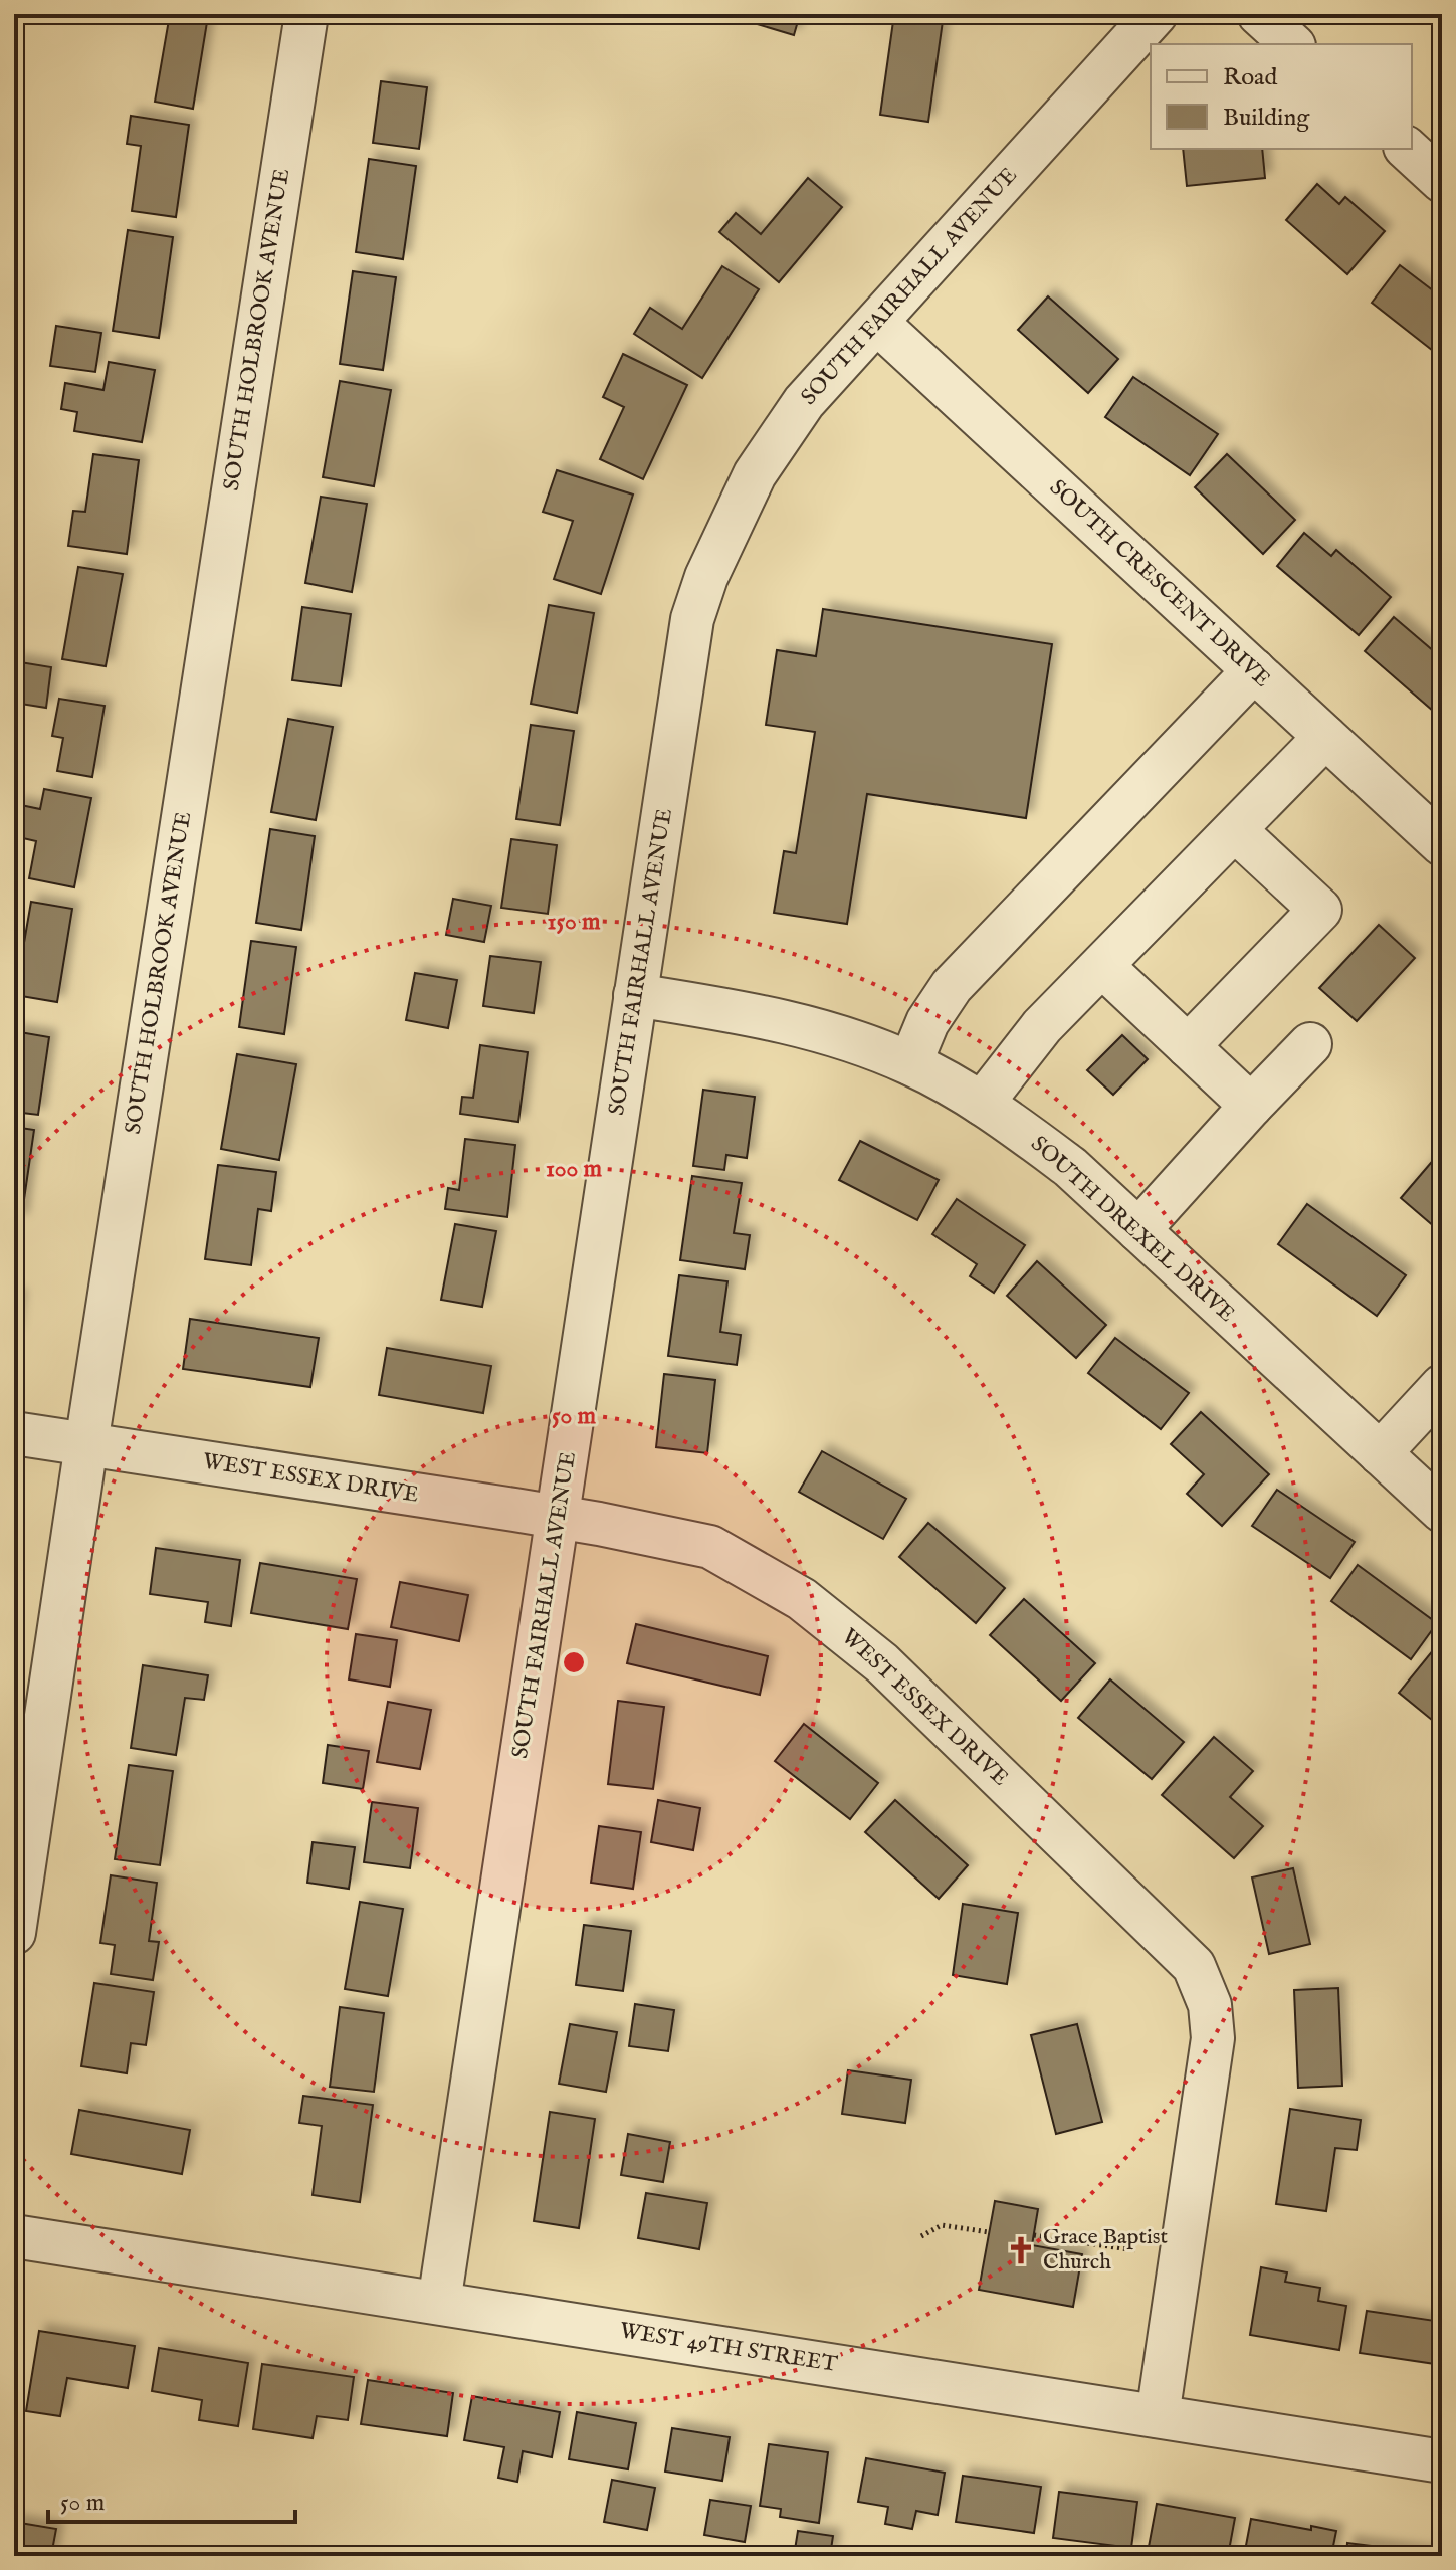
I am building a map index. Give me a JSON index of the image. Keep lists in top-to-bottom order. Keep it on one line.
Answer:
{"streets":{"street":["SOUTH FAIRHALL AVENUE","SOUTH HOLBROOK AVENUE","SOUTH CRESCENT DRIVE","SOUTH DREXEL DRIVE","WEST ESSEX DRIVE","WEST 49TH STREET"]},"crossings":[["SOUTH FAIRHALL AVENUE","SOUTH CRESCENT DRIVE"],["SOUTH FAIRHALL AVENUE","SOUTH DREXEL DRIVE"],["SOUTH FAIRHALL AVENUE","WEST ESSEX DRIVE"],["SOUTH FAIRHALL AVENUE","WEST 49TH STREET"],["SOUTH HOLBROOK AVENUE","WEST ESSEX DRIVE"],["WEST ESSEX DRIVE","WEST 49TH STREET"]],"places":{"church":["Grace Baptist Church"]},"legend":["Road","Building"],"scale_bar":"50 m","rings":["150 m","100 m","50 m"]}
